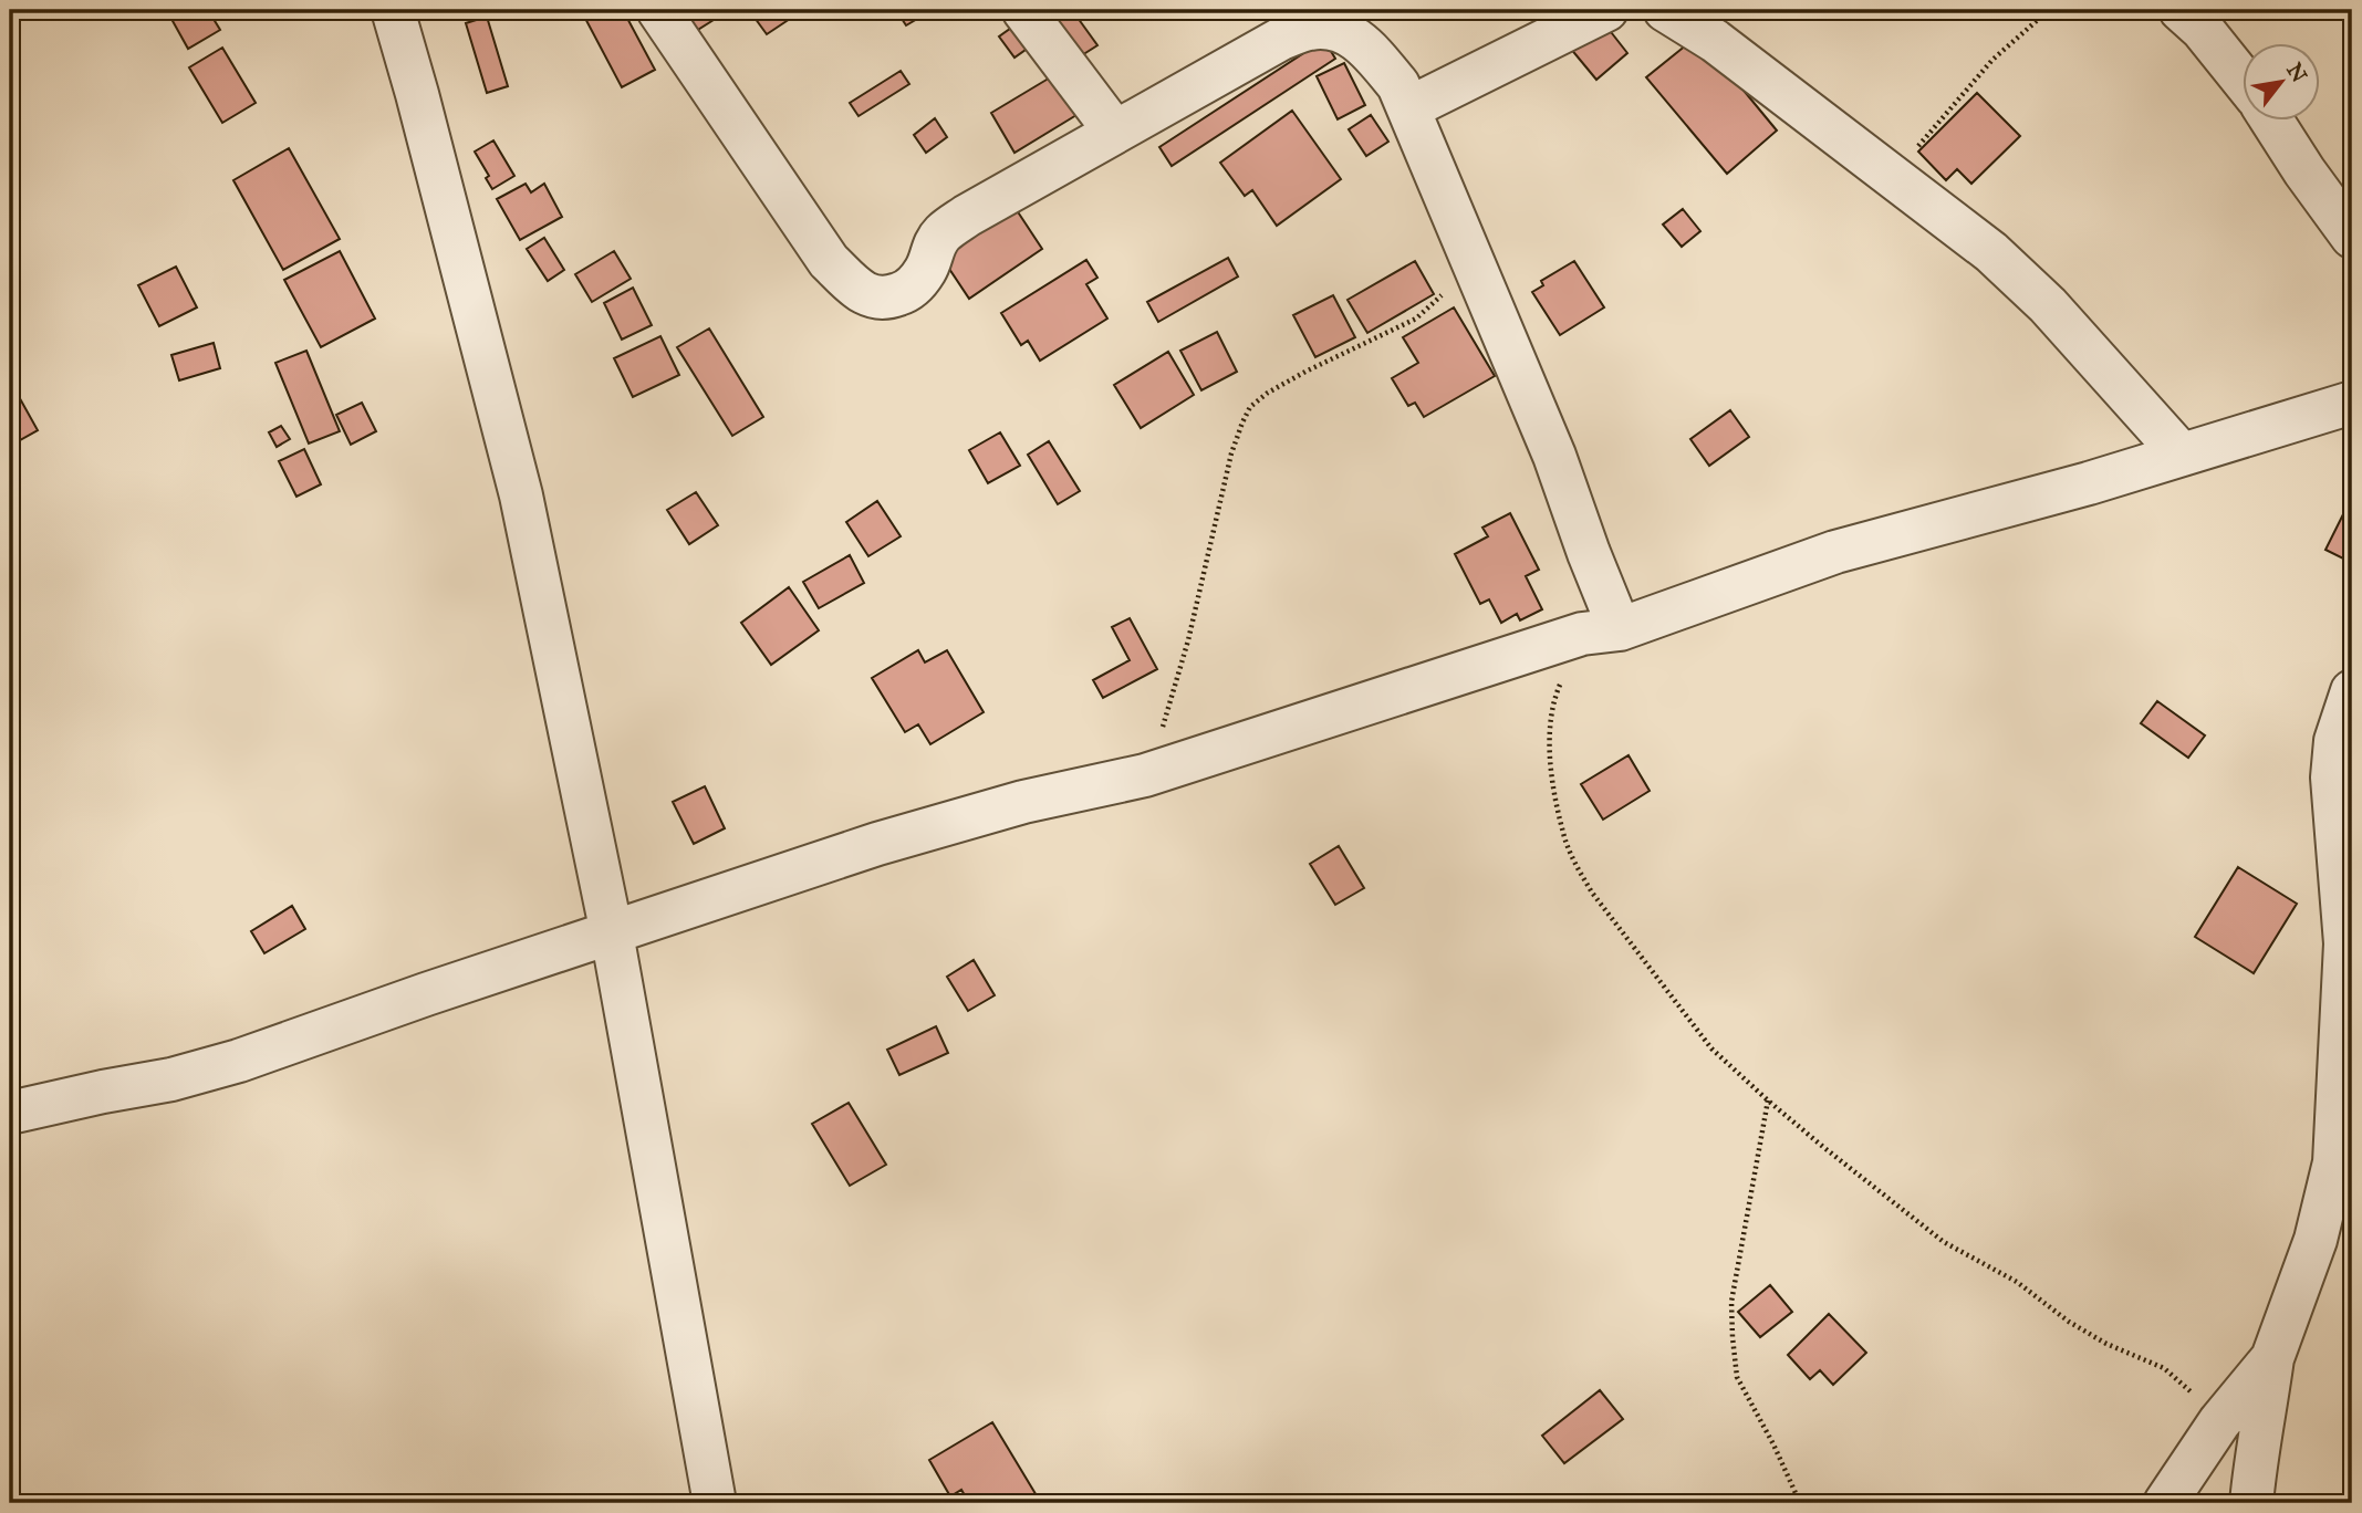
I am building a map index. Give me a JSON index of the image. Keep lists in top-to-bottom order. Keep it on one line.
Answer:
{"north":"top right"}
